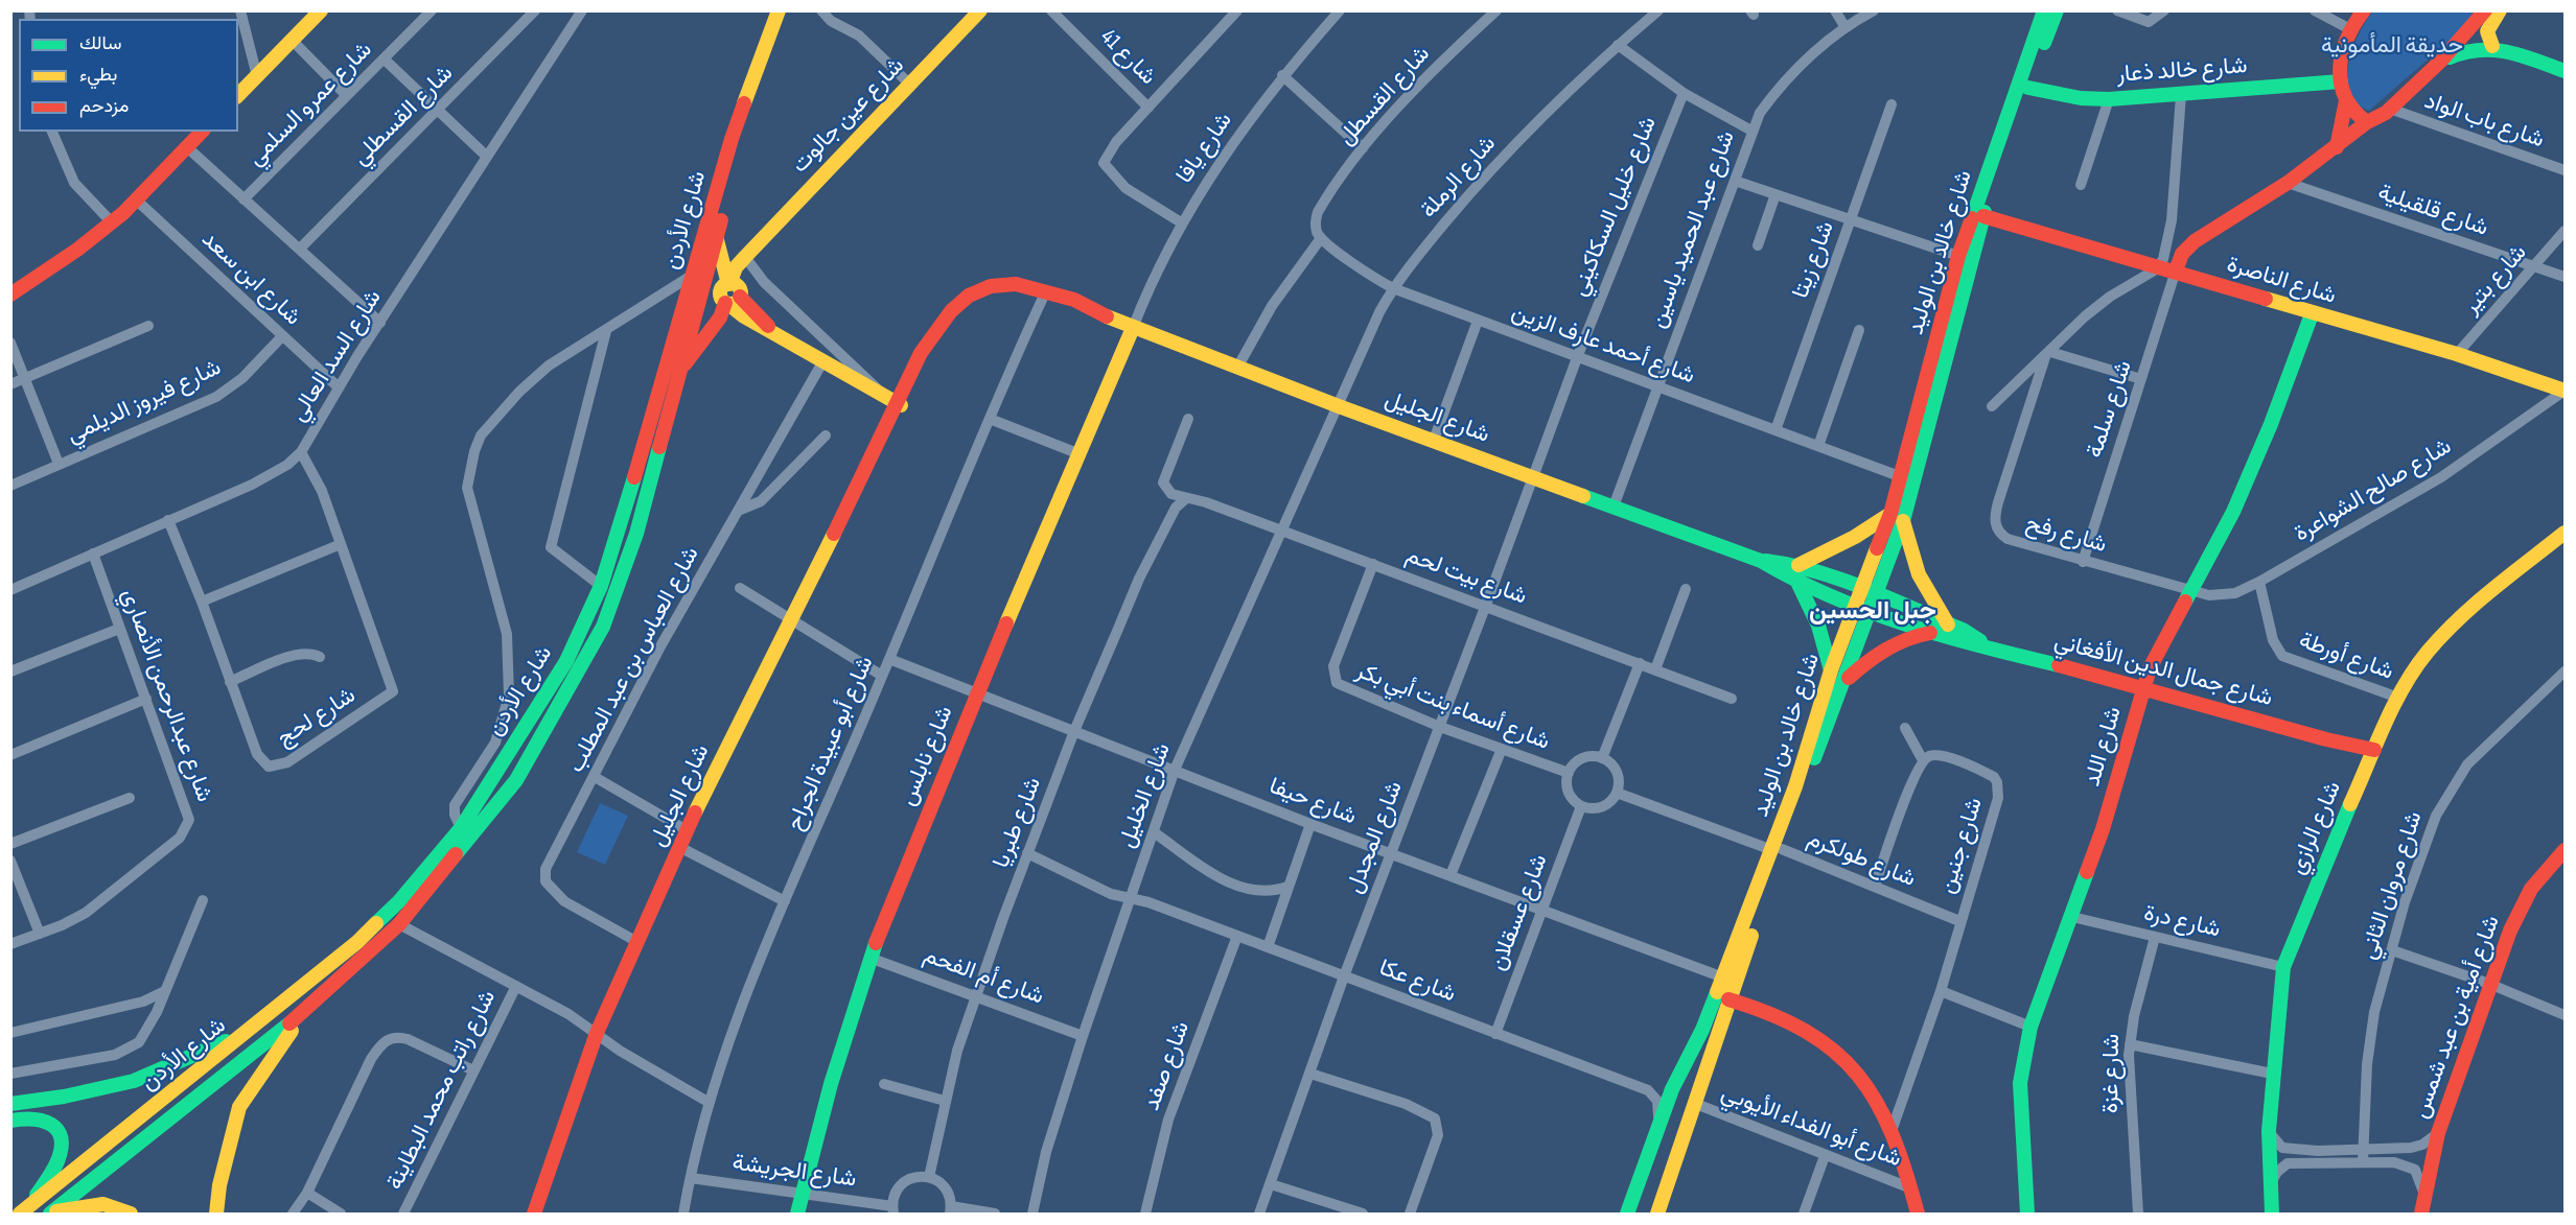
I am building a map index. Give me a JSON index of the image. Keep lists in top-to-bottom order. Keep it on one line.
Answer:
{"streets":{"main road":["شارع خالد ذعار","شارع عين جالوت","شارع الأردن","شارع خالد بن الوليد","شارع الناصرة","شارع الجليل","شارع جمال الدين الأفغاني","شارع اللد","شارع نابلس","شارع الرازي","شارع أمية بن عبد شمس"],"street":["شارع 41","شارع القسطل","شارع عمرو السلمي","شارع القسطلي","شارع باب الواد","شارع يافا","شارع الرملة","شارع خليل السكاكيني","شارع قلقيلية","شارع عبد الحميد ياسين","شارع زيتا","شارع ابن سعد","شارع بتير","شارع أحمد عارف الزين","شارع السد العالي","شارع فيروز الديلمي","شارع سلمة","شارع صالح الشواعرة","شارع رفح","شارع بيت لحم","شارع أورطة","شارع العباس بن عبد المطلب","شارع عبدالرحمن الأنصاري","شارع أسماء بنت أبي بكر","شارع لحج","شارع أبو عبيدة الجراح","شارع الخليل","شارع حيفا","شارع طبريا","شارع المجدل","شارع جنين","شارع طولكرم","شارع مروان الثاني","شارع عسقلان","شارع درة","شارع أم الفحم","شارع عكا","شارع صفد","شارع غزة","شارع راتب محمد البطاينة","شارع أبو الفداء الأيوبي","شارع الجريشة"]},"crossings":[["شارع خالد ذعار","شارع خالد بن الوليد"],["شارع القسطل","شارع أحمد عارف الزين"],["شارع عين جالوت","شارع الأردن"],["شارع يافا","شارع الجليل"],["شارع يافا","شارع نابلس"],["شارع الرملة","شارع أحمد عارف الزين"],["شارع الرملة","شارع الجليل"],["شارع الرملة","شارع الخليل"],["شارع خليل السكاكيني","شارع أحمد عارف الزين"],["شارع خليل السكاكيني","شارع الجليل"],["شارع خليل السكاكيني","شارع المجدل"],["شارع قلقيلية","شارع بتير"],["شارع عبد الحميد ياسين","شارع أحمد عارف الزين"],["شارع عبد الحميد ياسين","شارع الجليل"],["شارع خالد بن الوليد","شارع الناصرة"],["شارع خالد بن الوليد","شارع أحمد عارف الزين"],["شارع خالد بن الوليد","شارع الجليل"],["شارع خالد بن الوليد","شارع جمال الدين الأفغاني"],["شارع خالد بن الوليد","شارع حيفا"],["شارع خالد بن الوليد","شارع طولكرم"],["شارع خالد بن الوليد","شارع عكا"],["شارع خالد بن الوليد","شارع أبو الفداء الأيوبي"],["شارع زيتا","شارع أحمد عارف الزين"],["شارع ابن سعد","شارع السد العالي"],["شارع ابن سعد","شارع فيروز الديلمي"],["شارع بتير","شارع الناصرة"],["شارع الناصرة","شارع سلمة"],["شارع الناصرة","شارع صالح الشواعرة"],["شارع الناصرة","شارع اللد"],["شارع السد العالي","شارع عبدالرحمن الأنصاري"],["شارع السد العالي","شارع لحج"],["شارع سلمة","شارع رفح"],["شارع الجليل","شارع العباس بن عبد المطلب"],["شارع الجليل","شارع جمال الدين الأفغاني"],["شارع الجليل","شارع أبو عبيدة الجراح"],["شارع الجليل","شارع نابلس"],["شارع الجليل","شارع الخليل"],["شارع الجليل","شارع المجدل"],["شارع صالح الشواعرة","شارع رفح"],["شارع صالح الشواعرة","شارع أورطة"],["شارع صالح الشواعرة","شارع اللد"],["شارع رفح","شارع اللد"],["شارع بيت لحم","شارع أسماء بنت أبي بكر"],["شارع بيت لحم","شارع الخليل"],["شارع بيت لحم","شارع طبريا"],["شارع بيت لحم","شارع المجدل"],["شارع أورطة","شارع الرازي"],["شارع جمال الدين الأفغاني","شارع اللد"],["شارع جمال الدين الأفغاني","شارع الرازي"],["شارع أسماء بنت أبي بكر","شارع المجدل"],["شارع أسماء بنت أبي بكر","شارع عسقلان"],["شارع أبو عبيدة الجراح","شارع حيفا"],["شارع أبو عبيدة الجراح","شارع الجريشة"],["شارع اللد","شارع درة"],["شارع نابلس","شارع حيفا"],["شارع نابلس","شارع أم الفحم"],["شارع نابلس","شارع الجريشة"],["شارع الخليل","شارع حيفا"],["شارع الخليل","شارع أم الفحم"],["شارع الخليل","شارع عكا"],["شارع حيفا","شارع طبريا"],["شارع حيفا","شارع المجدل"],["شارع حيفا","شارع عسقلان"],["شارع طبريا","شارع أم الفحم"],["شارع طبريا","شارع عكا"],["شارع الرازي","شارع درة"],["شارع المجدل","شارع عكا"],["شارع جنين","شارع طولكرم"],["شارع عسقلان","شارع عكا"],["شارع درة","شارع غزة"],["شارع عكا","شارع صفد"]],"districts":["جبل الحسين"],"parks":["حديقة المأمونية"],"legend":["سالك","بطيء","مزدحم"]}
